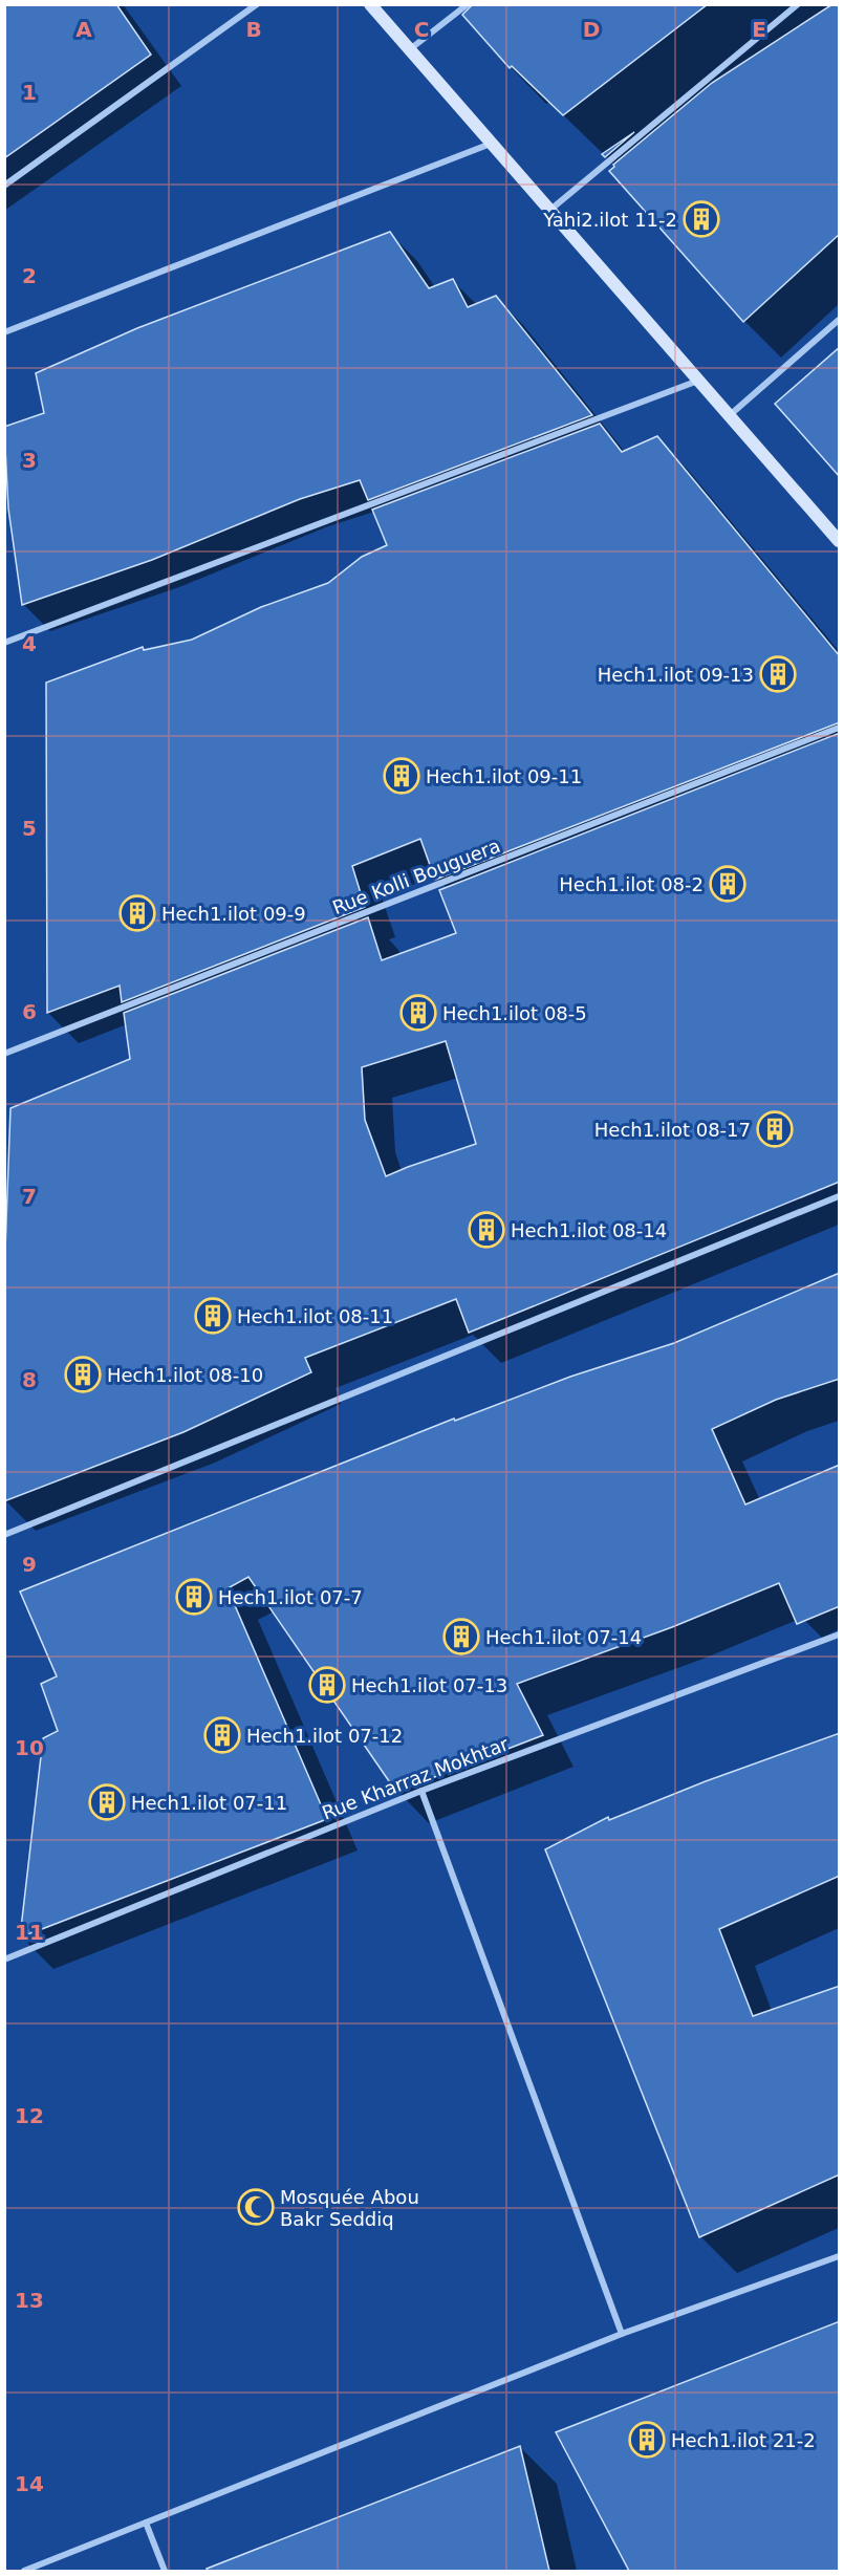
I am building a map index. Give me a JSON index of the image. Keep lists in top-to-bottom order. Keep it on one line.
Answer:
{"streets":{"street":["Rue Kolli Bouguera","Rue Kharraz Mokhtar"]},"places":{"building":["Yahi2.ilot 11-2","Hech1.ilot 09-13","Hech1.ilot 09-11","Hech1.ilot 08-2","Hech1.ilot 09-9","Hech1.ilot 08-5","Hech1.ilot 08-17","Hech1.ilot 08-14","Hech1.ilot 08-11","Hech1.ilot 08-10","Hech1.ilot 07-7","Hech1.ilot 07-14","Hech1.ilot 07-13","Hech1.ilot 07-12","Hech1.ilot 07-11","Hech1.ilot 21-2"],"mosque":["Mosquée Abou Bakr Seddiq"]},"grid":{"columns":["A","B","C","D","E"],"rows":["1","2","3","4","5","6","7","8","9","10","11","12","13","14"]}}
